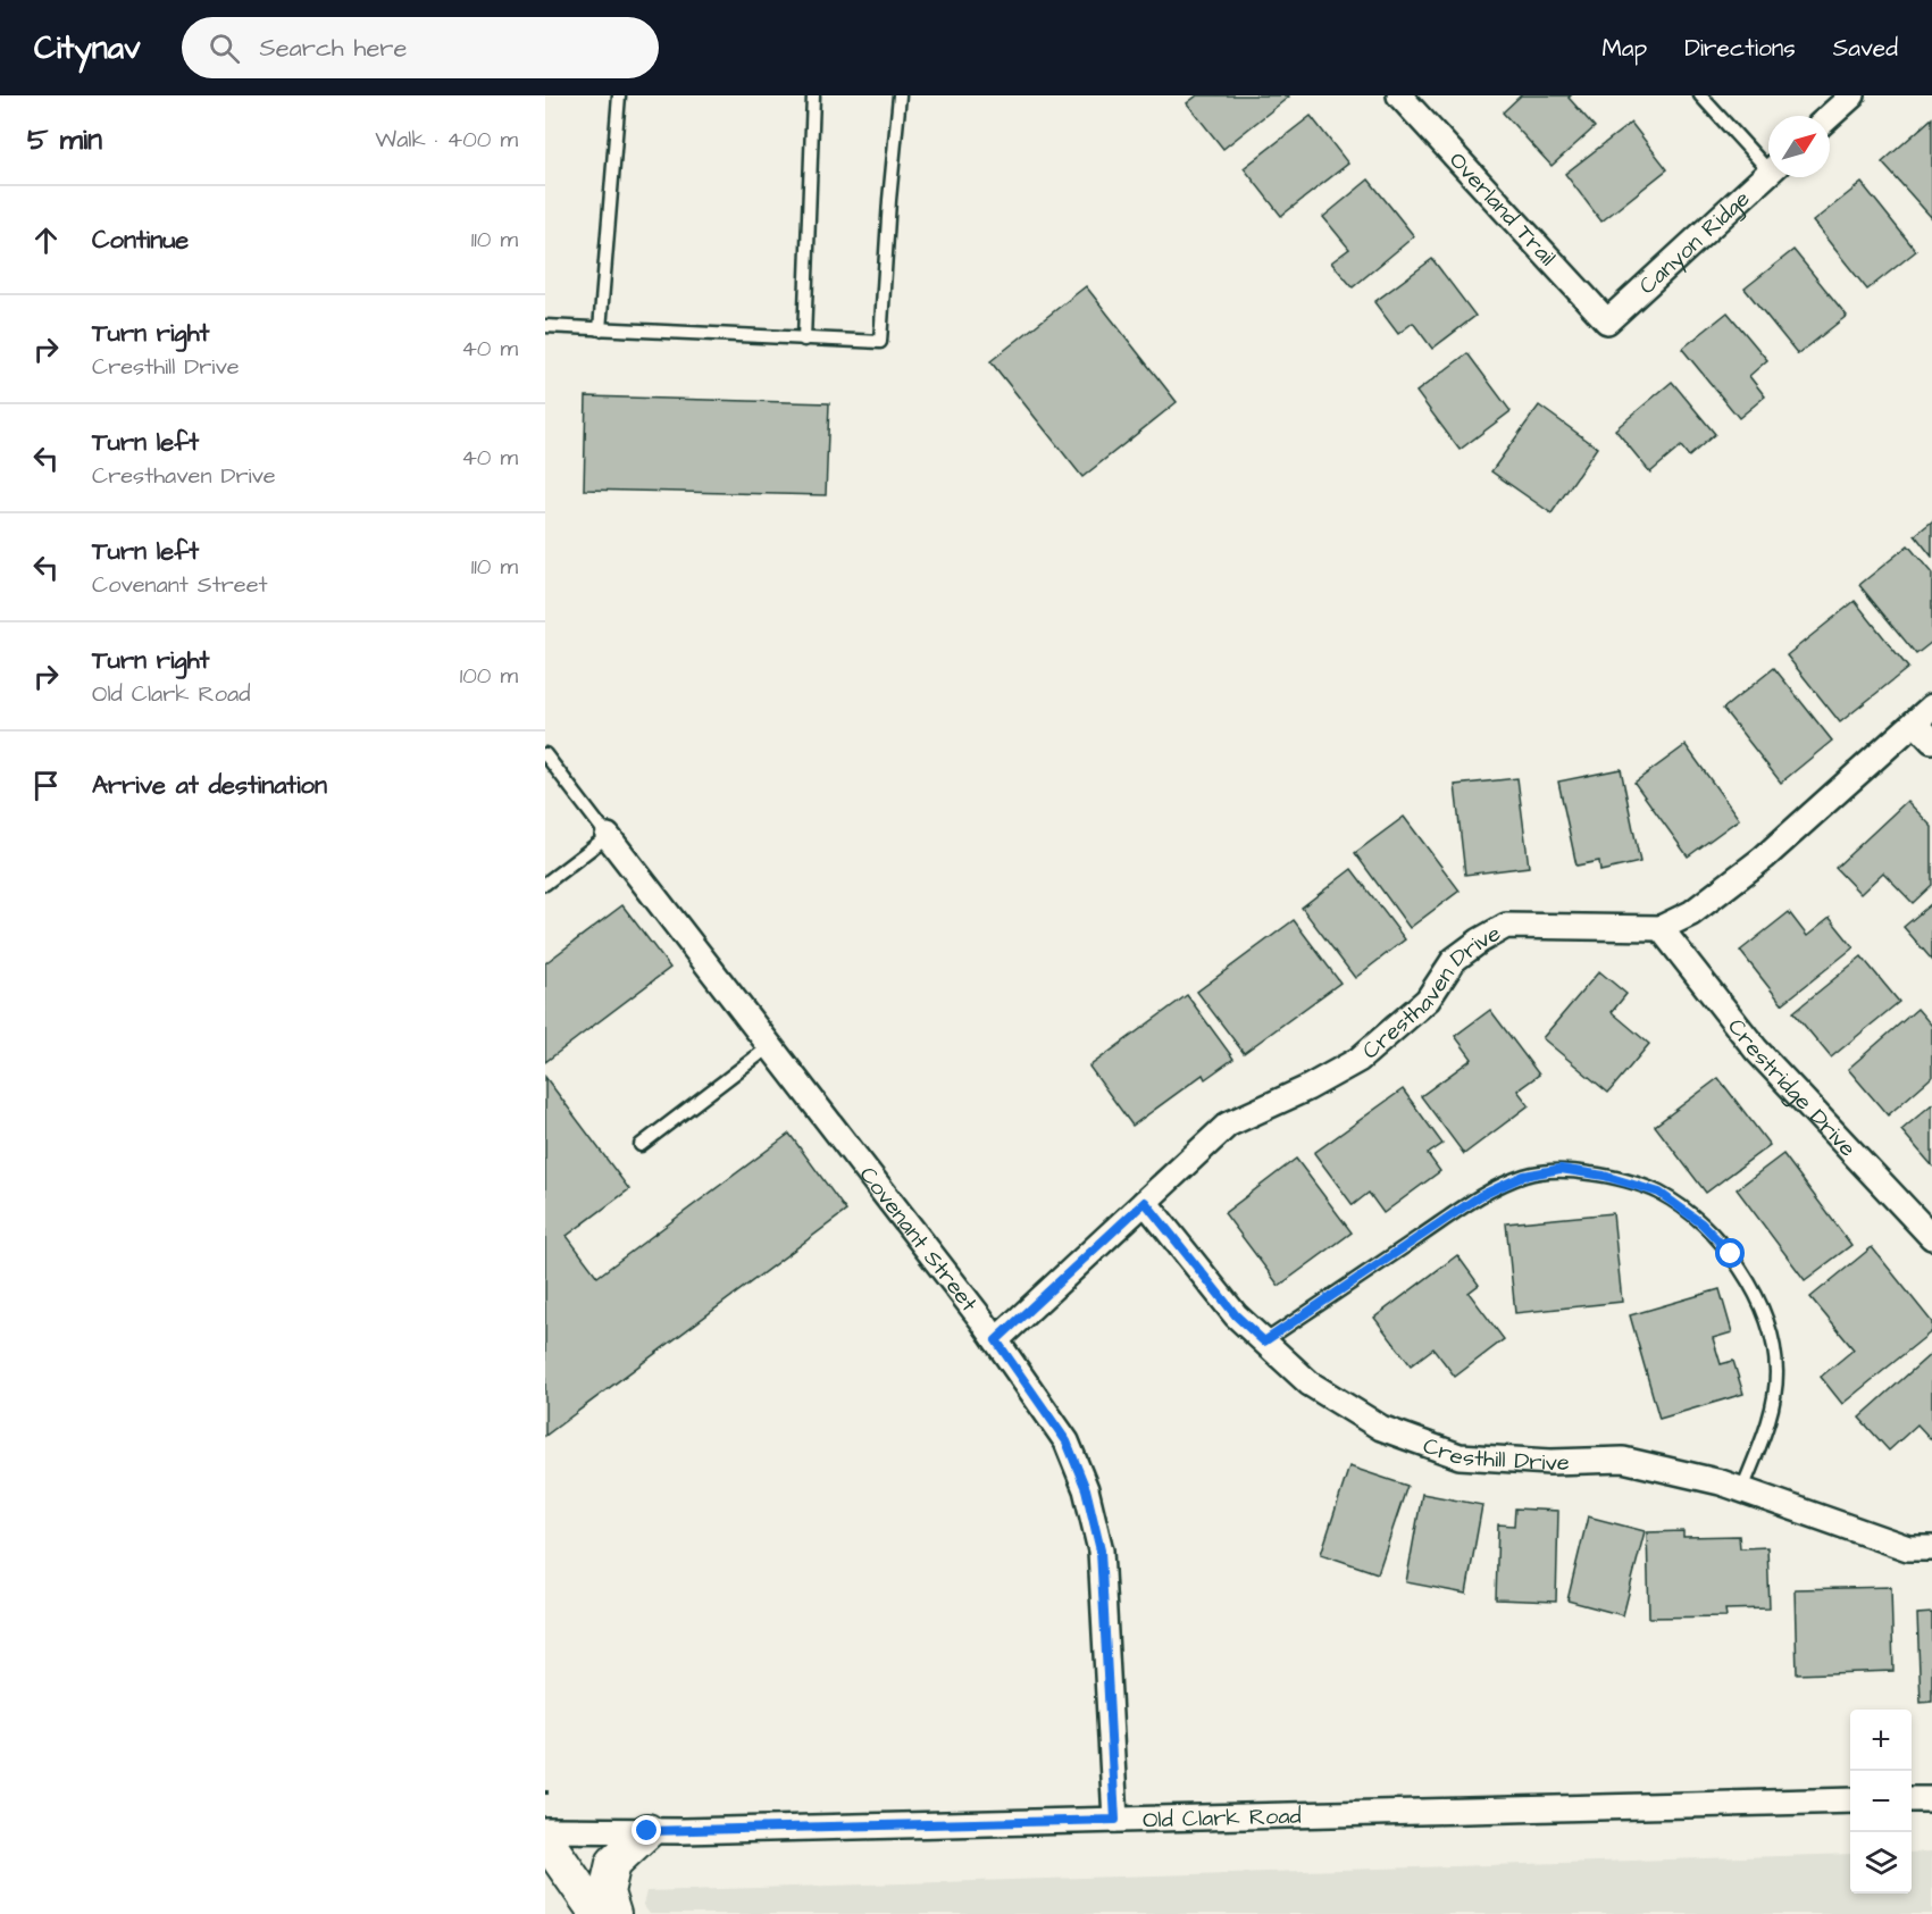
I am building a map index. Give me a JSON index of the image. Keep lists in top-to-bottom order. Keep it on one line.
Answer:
{"streets":{"street":["Overland Trail","Canyon Ridge","Cresthaven Drive","Crestridge Drive","Covenant Street","Cresthill Drive","Old Clark Road"]},"crossings":[["Overland Trail","Canyon Ridge"],["Cresthaven Drive","Crestridge Drive"],["Cresthaven Drive","Covenant Street"],["Cresthaven Drive","Cresthill Drive"],["Covenant Street","Old Clark Road"]],"north":"top right","page":{"header":"Citynav","search":"Search here","nav":["Map","Directions","Saved"],"heading":["5 min","Walk · 400 m"],"list":[["Continue","110 m"],["Turn right","Cresthill Drive","40 m"],["Turn left","Cresthaven Drive","40 m"],["Turn left","Covenant Street","110 m"],["Turn right","Old Clark Road","100 m"],"Arrive at destination"],"map_buttons":["+","−"]}}
